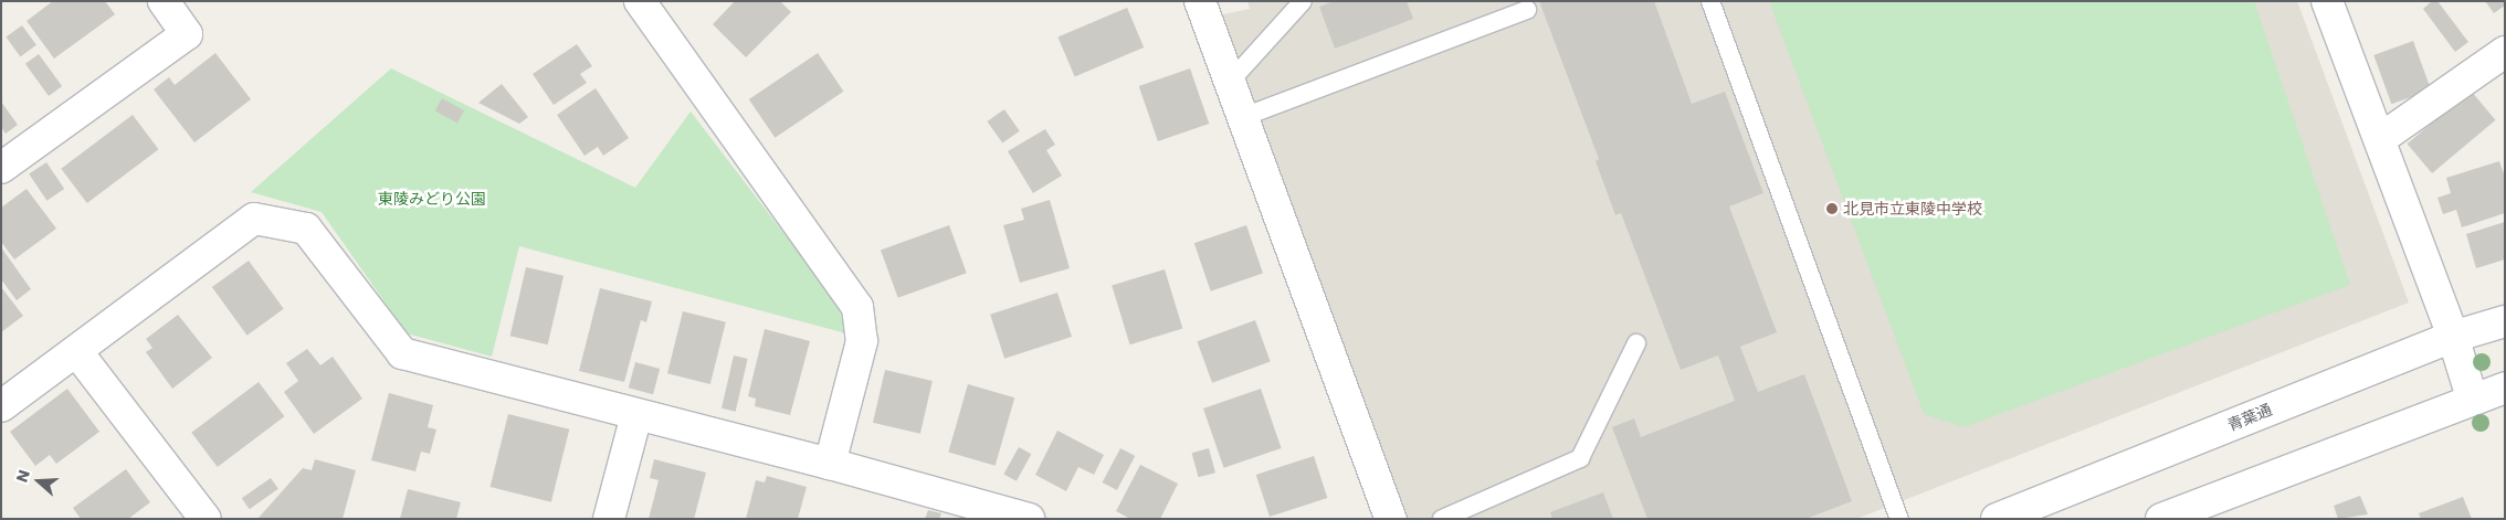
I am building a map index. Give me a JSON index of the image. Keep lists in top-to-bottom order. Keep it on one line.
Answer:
{"streets":{"street":["青葉通"]},"parks":["東陵みどり公園"],"places":["北見市立東陵中学校"],"north":"left"}
